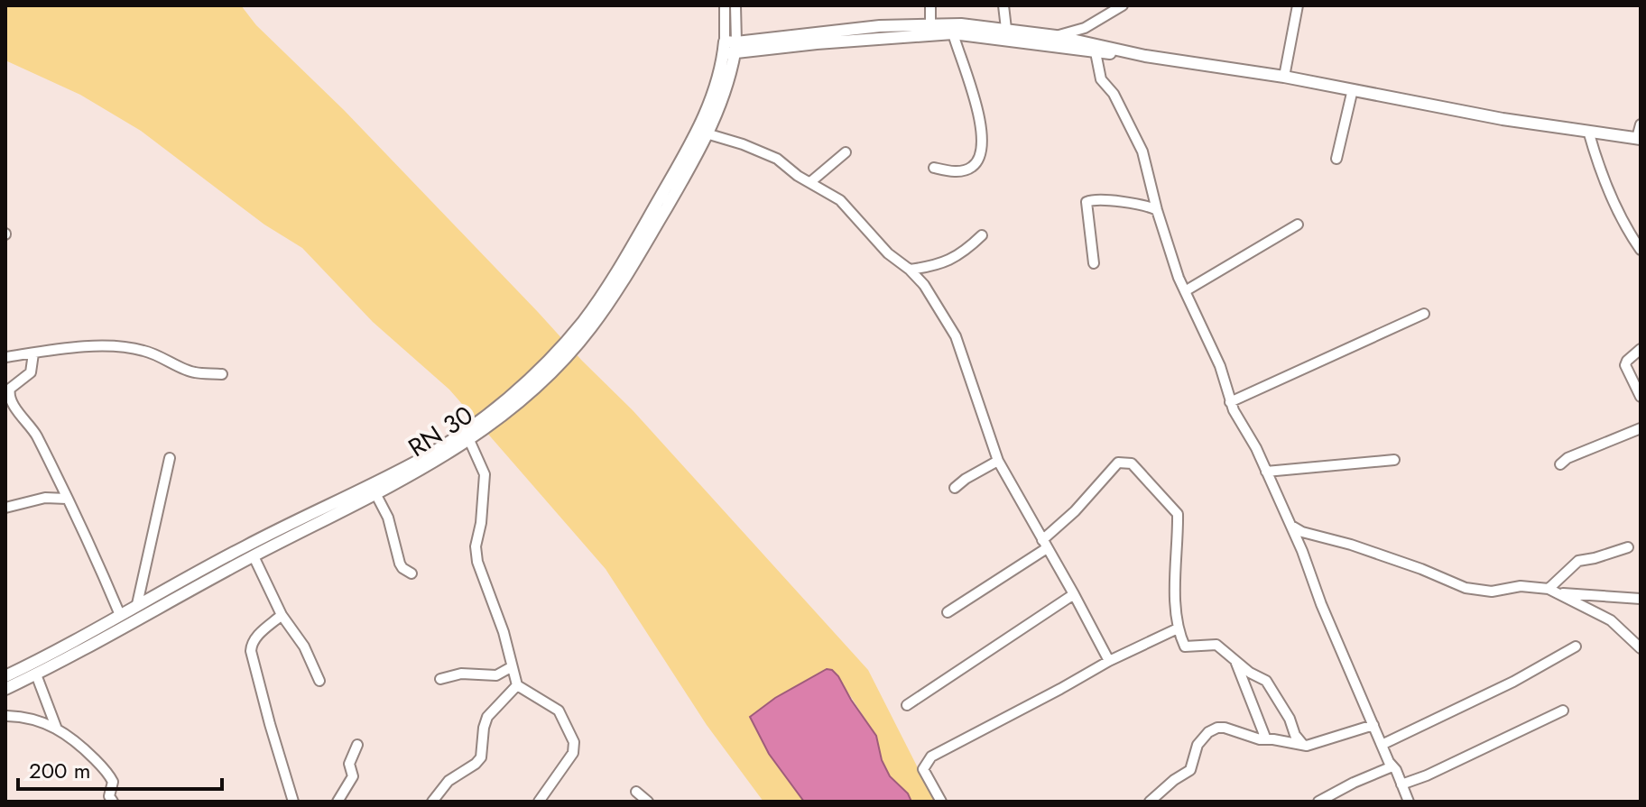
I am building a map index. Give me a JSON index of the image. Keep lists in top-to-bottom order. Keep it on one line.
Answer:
{"streets":{"main road":["RN 30"]},"scale_bar":"200 m"}
